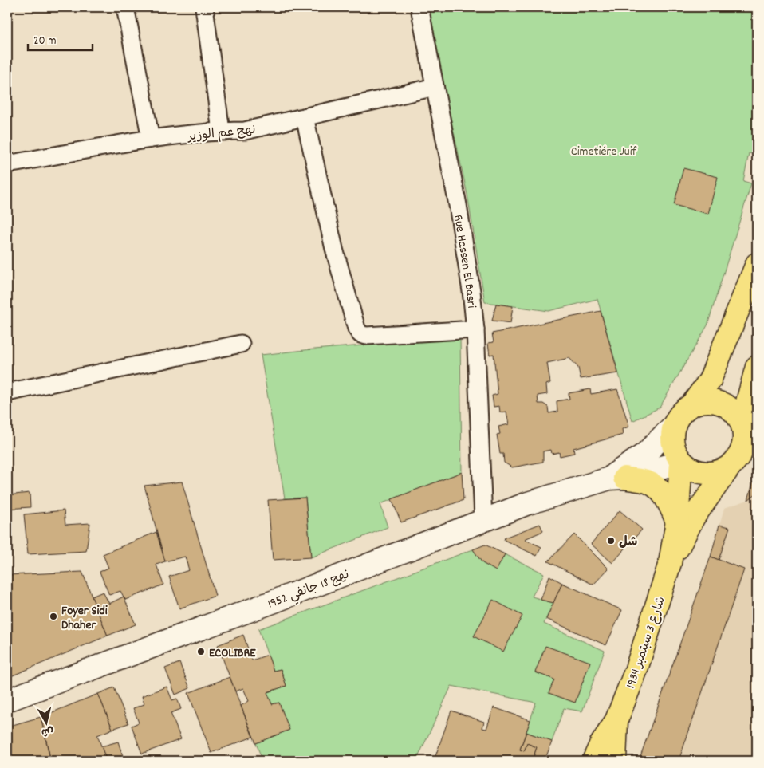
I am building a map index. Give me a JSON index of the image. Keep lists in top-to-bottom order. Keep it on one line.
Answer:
{"streets":{"main road":["نهج 18 جانفي 1952","شارع 3 سبتمبر 1934"],"street":["نهج عم الوزير","Rue Hassen El Basri"]},"crossings":[["نهج عم الوزير","Rue Hassen El Basri"],["Rue Hassen El Basri","نهج 18 جانفي 1952"]],"parks":["Cimetiére Juif"],"places":["شل","Foyer Sidi Dhaher","ECOLIBRE"],"scale_bar":"20 m","north":"bottom"}
